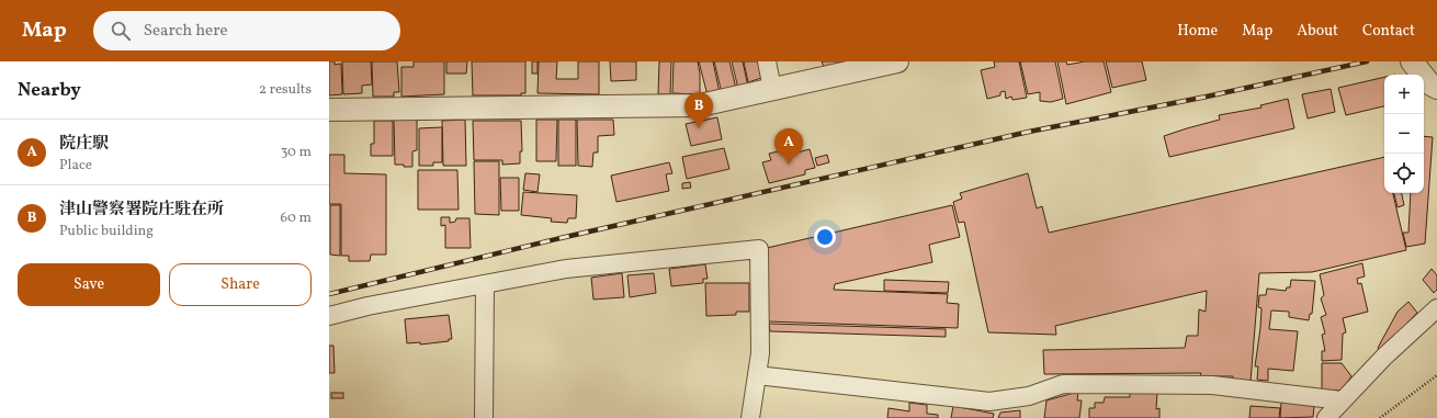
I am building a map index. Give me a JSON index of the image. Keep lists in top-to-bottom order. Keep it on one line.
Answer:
{"page":{"header":"Map","search":"Search here","nav":["Home","Map","About","Contact"],"heading":["Nearby","2 results"],"map_buttons":["+","−"],"pins":["B","A"],"list":[{"mark":"A","name":"院庄駅","note":"Place","value":"30 m"},{"mark":"B","name":"津山警察署院庄駐在所","note":"Public building","value":"60 m"}],"buttons":["Save","Share"]}}
